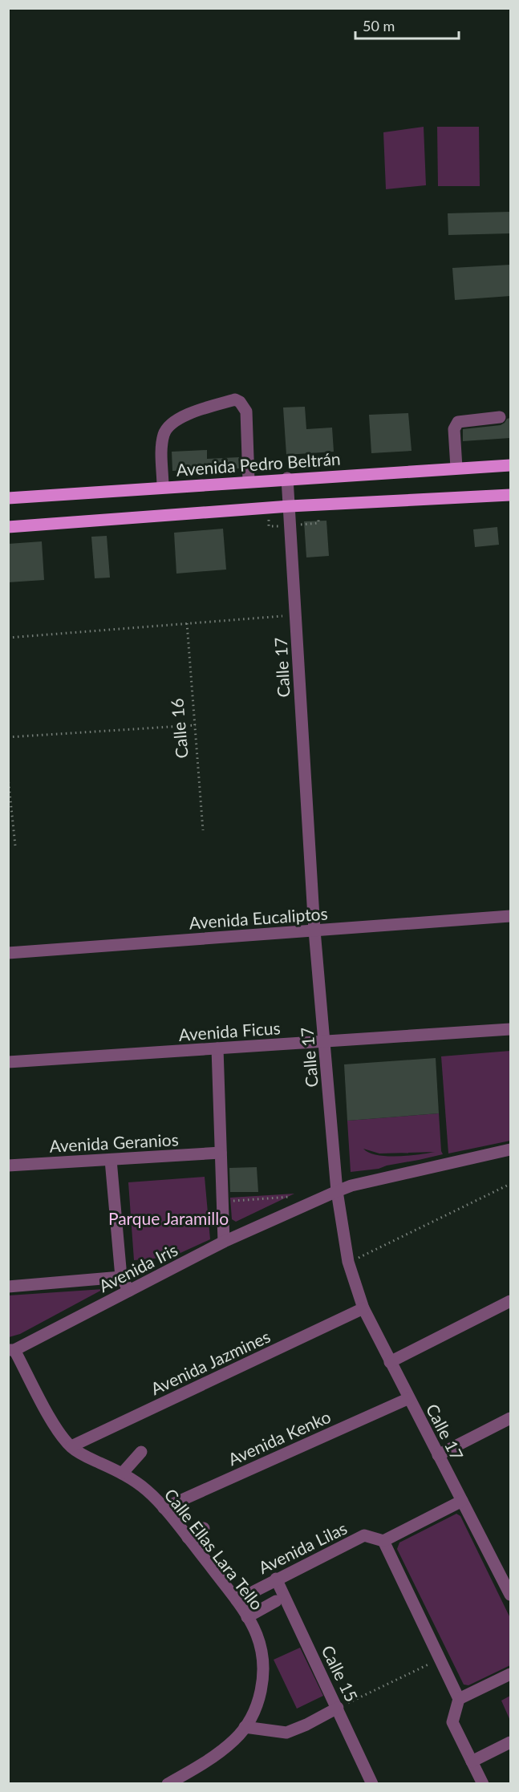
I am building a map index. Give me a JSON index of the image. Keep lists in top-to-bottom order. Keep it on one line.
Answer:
{"streets":{"main road":["Avenida Pedro Beltrán"],"street":["Calle 17","Avenida Eucaliptos","Avenida Ficus","Avenida Geranios","Avenida Iris","Avenida Jazmines","Avenida Kenko","Avenida Lilas","Calle Ellas Lara Tello","Calle 15"],"path":["Calle 16"]},"crossings":[["Avenida Pedro Beltrán","Calle 17"],["Calle 17","Avenida Eucaliptos"],["Calle 17","Avenida Ficus"],["Calle 17","Avenida Iris"],["Calle 17","Avenida Jazmines"],["Calle 17","Avenida Kenko"],["Avenida Iris","Calle Ellas Lara Tello"],["Avenida Jazmines","Calle Ellas Lara Tello"],["Avenida Kenko","Calle Ellas Lara Tello"],["Avenida Lilas","Calle Ellas Lara Tello"],["Avenida Lilas","Calle 15"]],"parks":["Parque Jaramillo"],"scale_bar":"50 m"}
